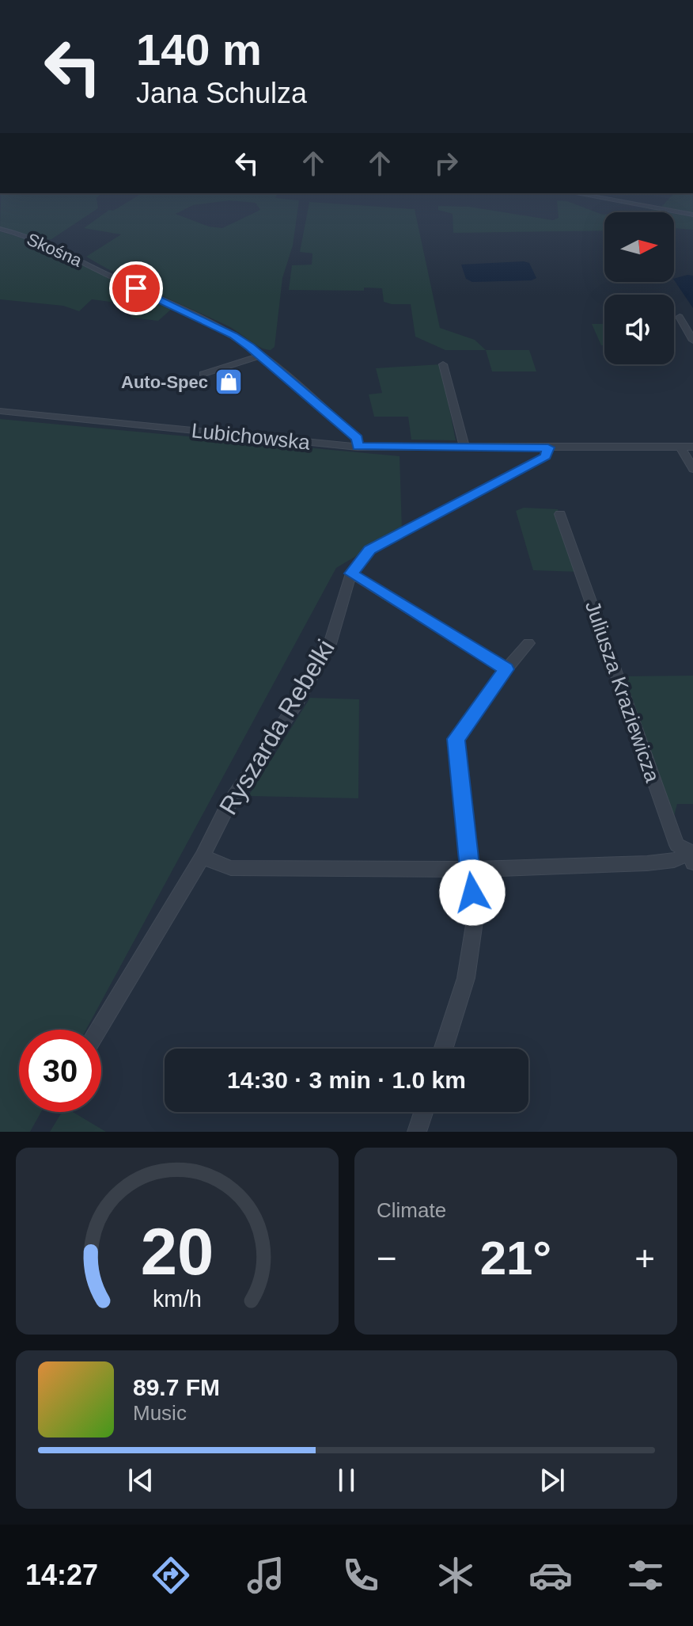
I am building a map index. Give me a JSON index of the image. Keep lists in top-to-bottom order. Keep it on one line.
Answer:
{"streets":{"street":["Skośna","Lubichowska","Juliusza Kraziewicza","Ryszarda Rebelki"]},"crossings":[["Skośna","Lubichowska"],["Lubichowska","Ryszarda Rebelki"]],"places":{"shop":["Auto-Spec"]},"north":"right","page":{"turn":["140 m","Jana Schulza"],"limit":"30","trip":"14:30 · 3 min · 1.0 km","tile":"Climate","heat":["−","21°","+"],"song":["89.7 FM","Music"],"tabs":"14:27","gauge":["20","km/h"]}}
